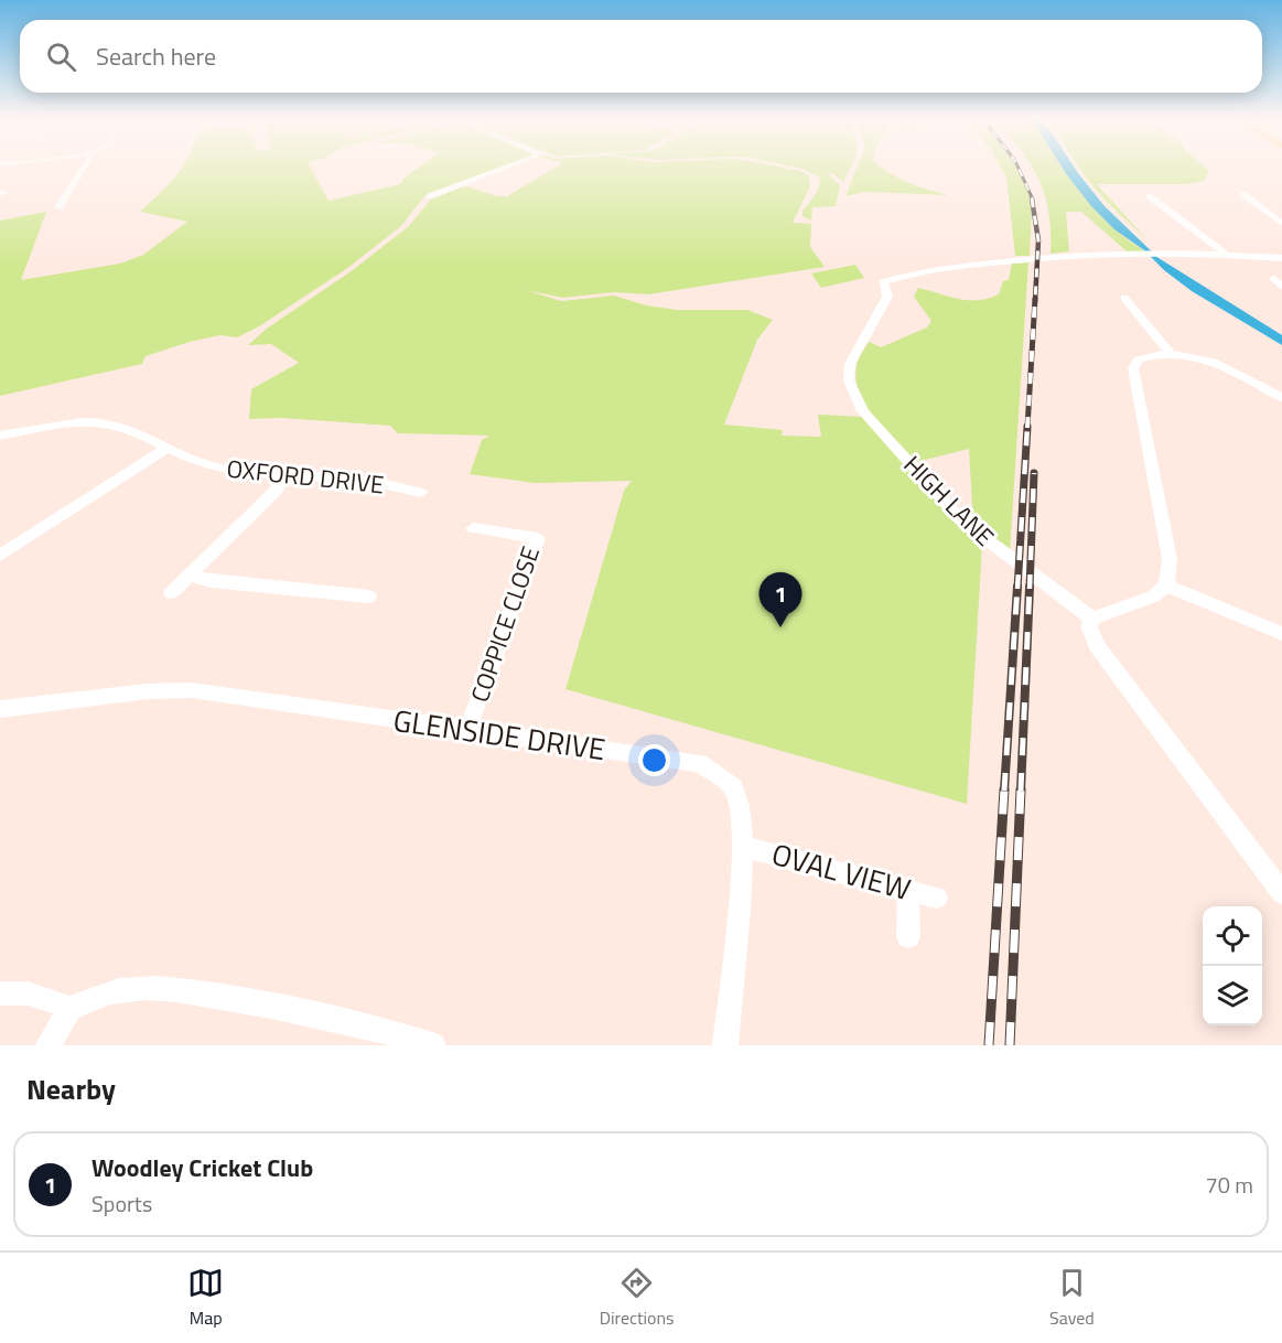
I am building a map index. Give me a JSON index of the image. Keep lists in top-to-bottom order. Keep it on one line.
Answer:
{"streets":{"street":["OXFORD DRIVE","HIGH LANE","COPPICE CLOSE","GLENSIDE DRIVE","OVAL VIEW"]},"crossings":[["COPPICE CLOSE","GLENSIDE DRIVE"],["GLENSIDE DRIVE","OVAL VIEW"]],"page":{"search":"Search here","pins":"1","heading":"Nearby","list":[{"mark":"1","name":"Woodley Cricket Club","note":"Sports","value":"70 m"}],"nav":["Map","Directions","Saved"]}}
